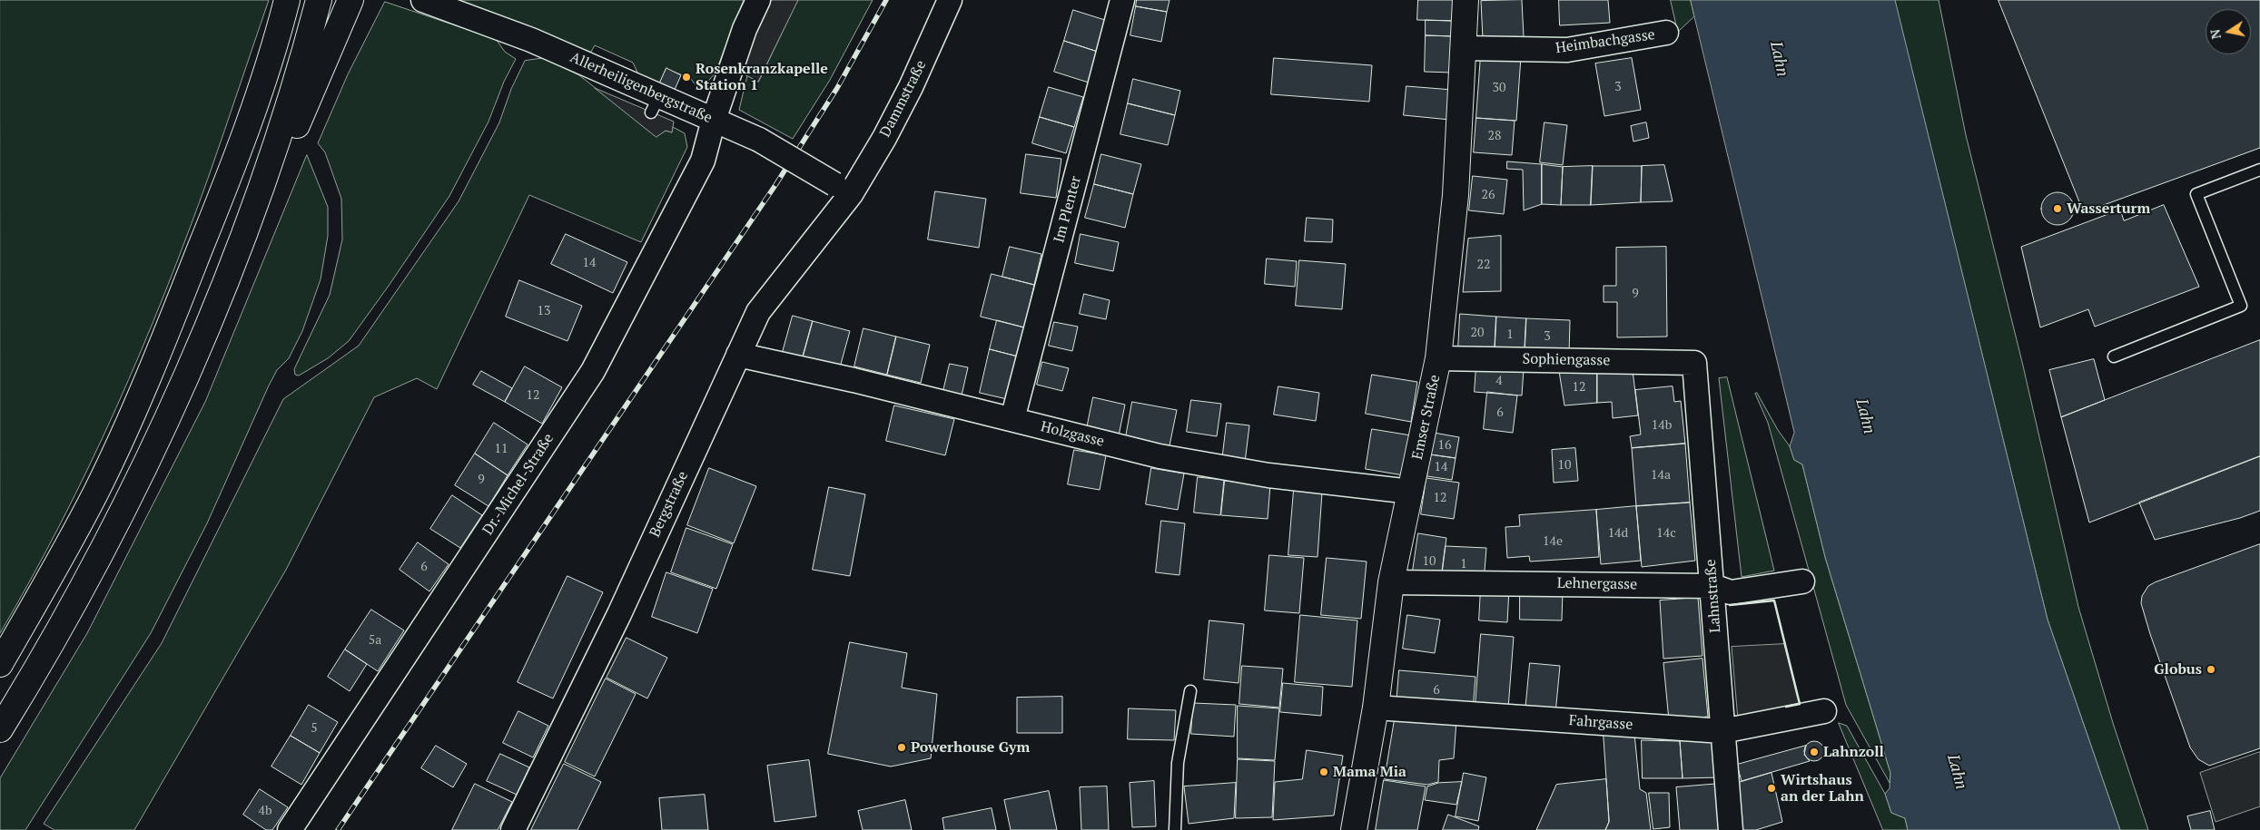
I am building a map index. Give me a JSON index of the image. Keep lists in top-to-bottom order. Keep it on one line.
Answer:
{"streets":{"main road":["Emser Straße"],"street":["Heimbachgasse","Allerheiligenbergstraße","Dammstraße","Im Plenter","Sophiengasse","Holzgasse","Dr.-Michel-Straße","Bergstraße","Lehnergasse","Lahnstraße","Fahrgasse"]},"crossings":[["Heimbachgasse","Emser Straße"],["Allerheiligenbergstraße","Dammstraße"],["Allerheiligenbergstraße","Dr.-Michel-Straße"],["Allerheiligenbergstraße","Bergstraße"],["Dammstraße","Bergstraße"],["Im Plenter","Holzgasse"],["Sophiengasse","Emser Straße"],["Sophiengasse","Lahnstraße"],["Emser Straße","Holzgasse"],["Emser Straße","Lehnergasse"],["Emser Straße","Fahrgasse"],["Holzgasse","Bergstraße"],["Lehnergasse","Lahnstraße"],["Lahnstraße","Fahrgasse"]],"water":["Lahn"],"places":["Rosenkranzkapelle Station 1","Wasserturm","Globus","Powerhouse Gym","Lahnzoll","Mama Mia","Wirtshaus an der Lahn"],"house_numbers":["3","30","28","26","14","22","9","13","20","1","3","4","12","12","6","14b","16","11","10","14","14a","9","12","14d","14c","14e","10","1","6","5a","6","5","4b"],"north":"left"}
